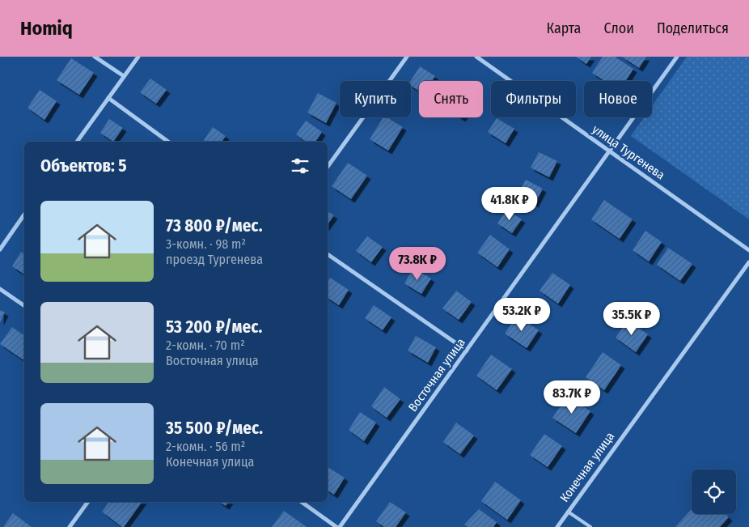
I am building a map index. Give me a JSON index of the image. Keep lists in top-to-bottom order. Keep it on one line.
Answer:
{"streets":{"street":["улица Тургенева","Восточная улица","Конечная улица"]},"crossings":[["улица Тургенева","Восточная улица"]],"page":{"header":"Homiq","nav":["Карта","Слои","Поделиться"],"chip":["Купить","Снять","Фильтры","Новое"],"heading":"Объектов: 5","price":["41.8K ₽","73.8K ₽","53.2K ₽","35.5K ₽","83.7K ₽"],"list":[{"name":"73 800 ₽/мес.","note":"3-комн. · 98 m² · проезд Тургенева"},{"name":"53 200 ₽/мес.","note":"2-комн. · 70 m² · Восточная улица"},{"name":"35 500 ₽/мес.","note":"2-комн. · 56 m² · Конечная улица"}]}}
